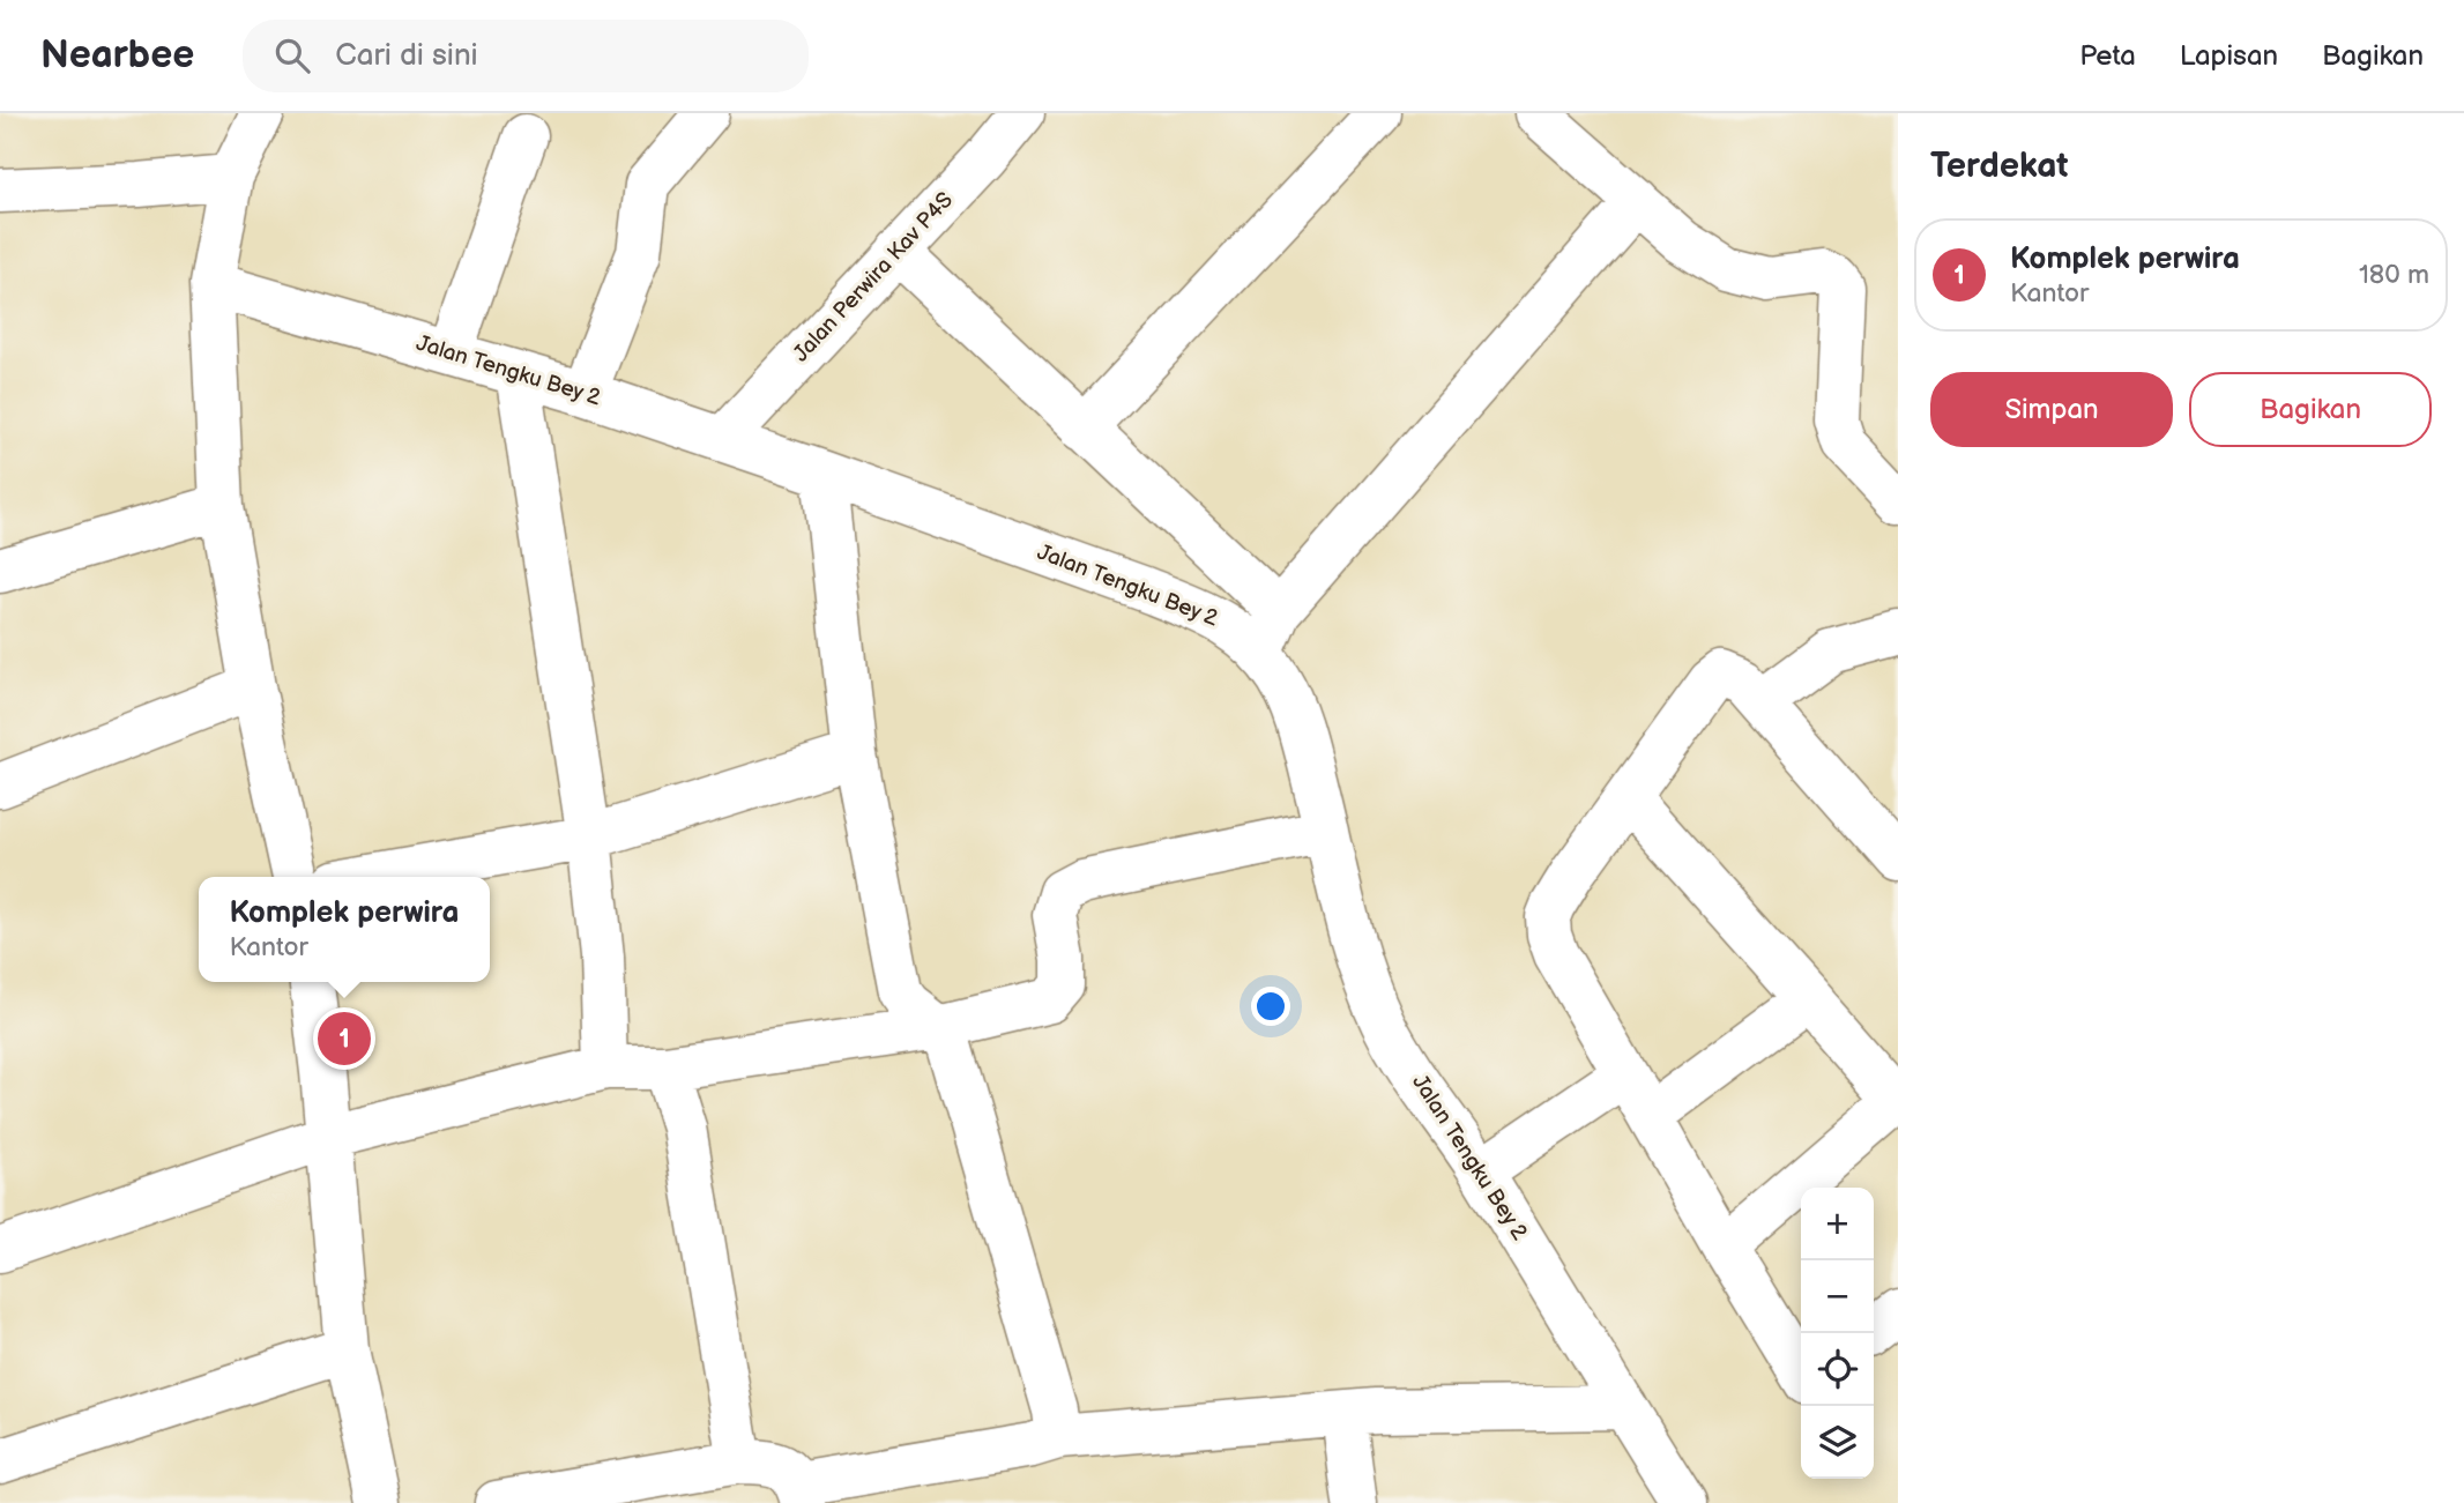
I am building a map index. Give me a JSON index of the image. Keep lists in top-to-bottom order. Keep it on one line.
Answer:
{"streets":{"street":["Jalan Perwira Kav P4S","Jalan Tengku Bey 2"]},"crossings":[["Jalan Perwira Kav P4S","Jalan Tengku Bey 2"]],"page":{"header":"Nearbee","search":"Cari di sini","nav":["Peta","Lapisan","Bagikan"],"heading":"Terdekat","list":[{"mark":"1","name":"Komplek perwira","note":"Kantor","value":"180 m"}],"buttons":["Simpan","Bagikan"],"popup":["Komplek perwira","Kantor"],"pins":"1","map_buttons":["+","−"]}}
